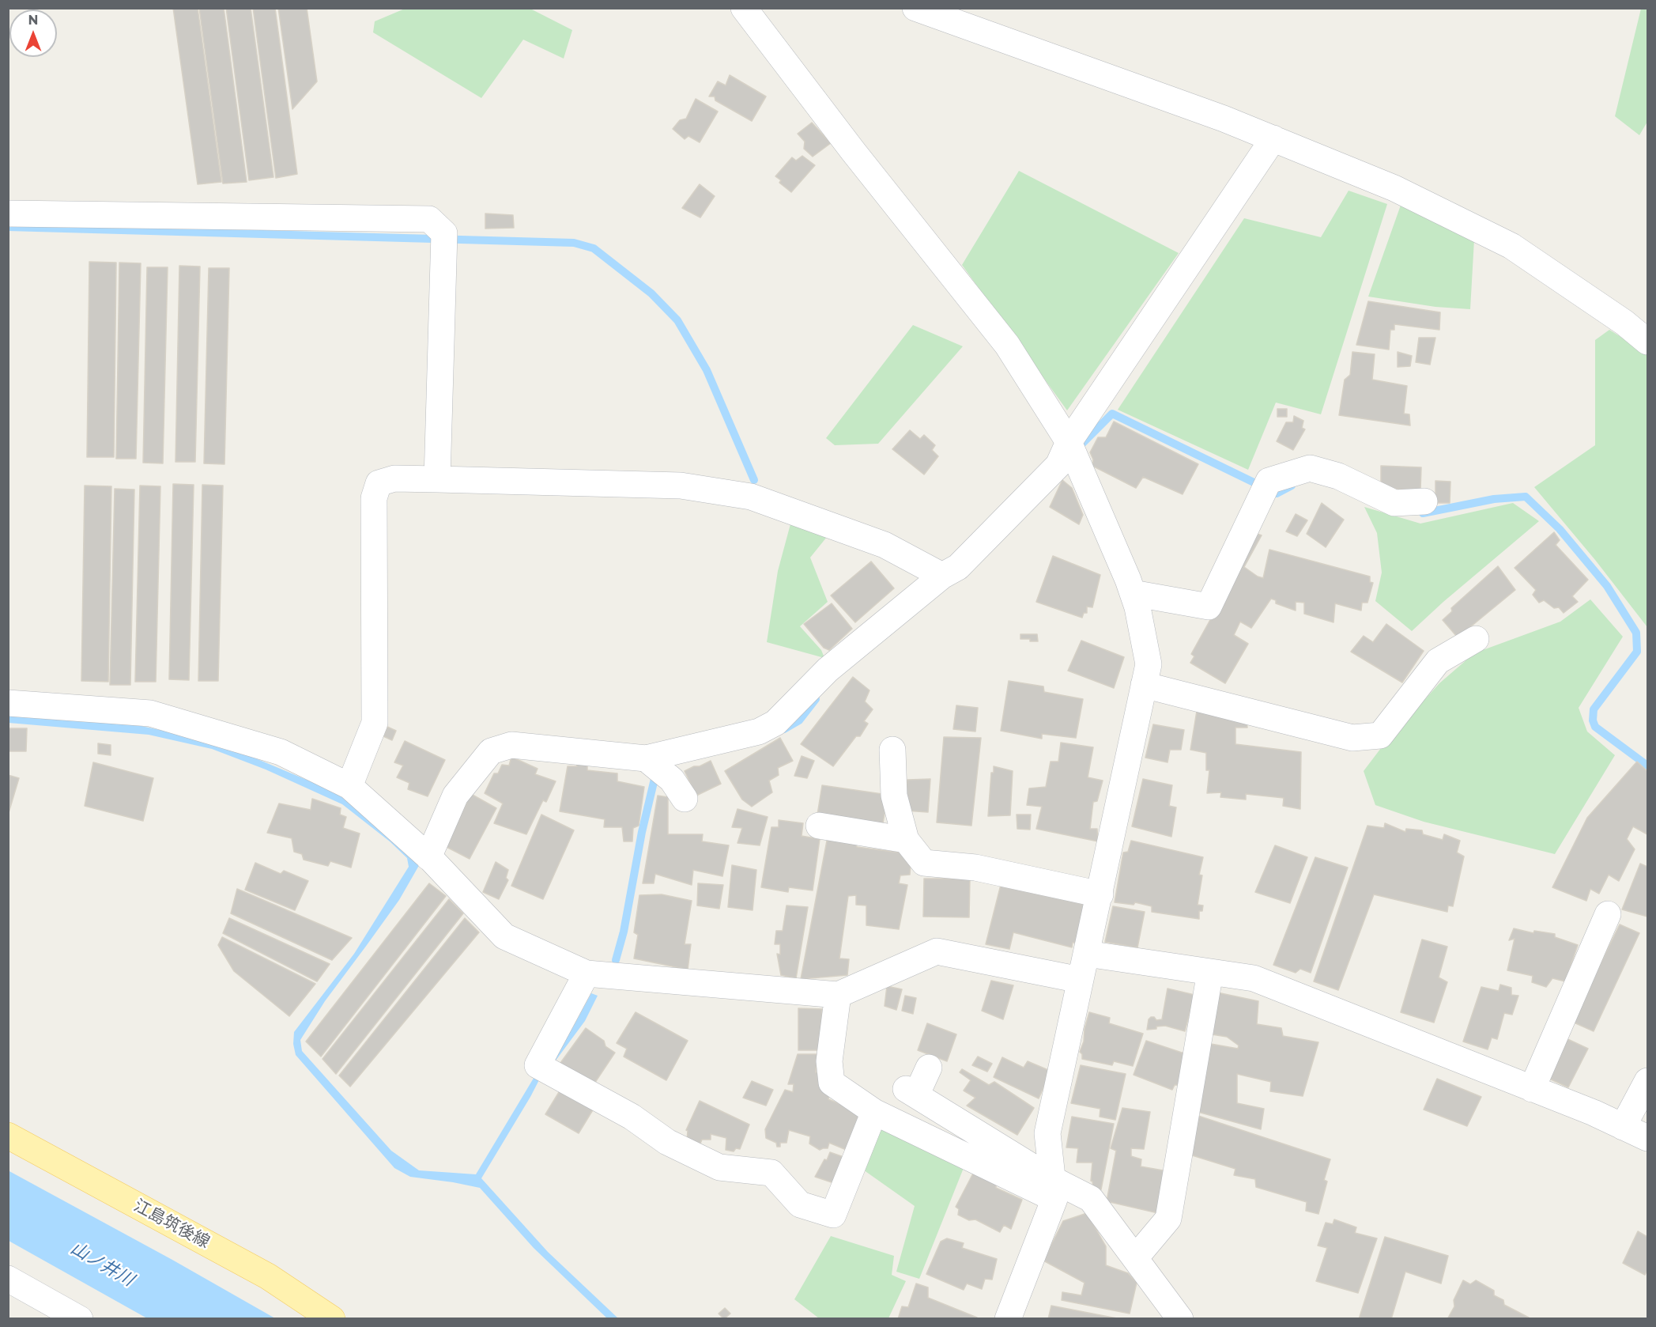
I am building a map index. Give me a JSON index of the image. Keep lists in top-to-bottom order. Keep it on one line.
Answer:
{"streets":{"main road":["江島筑後線"]},"water":["山ノ井川"],"north":"top"}
